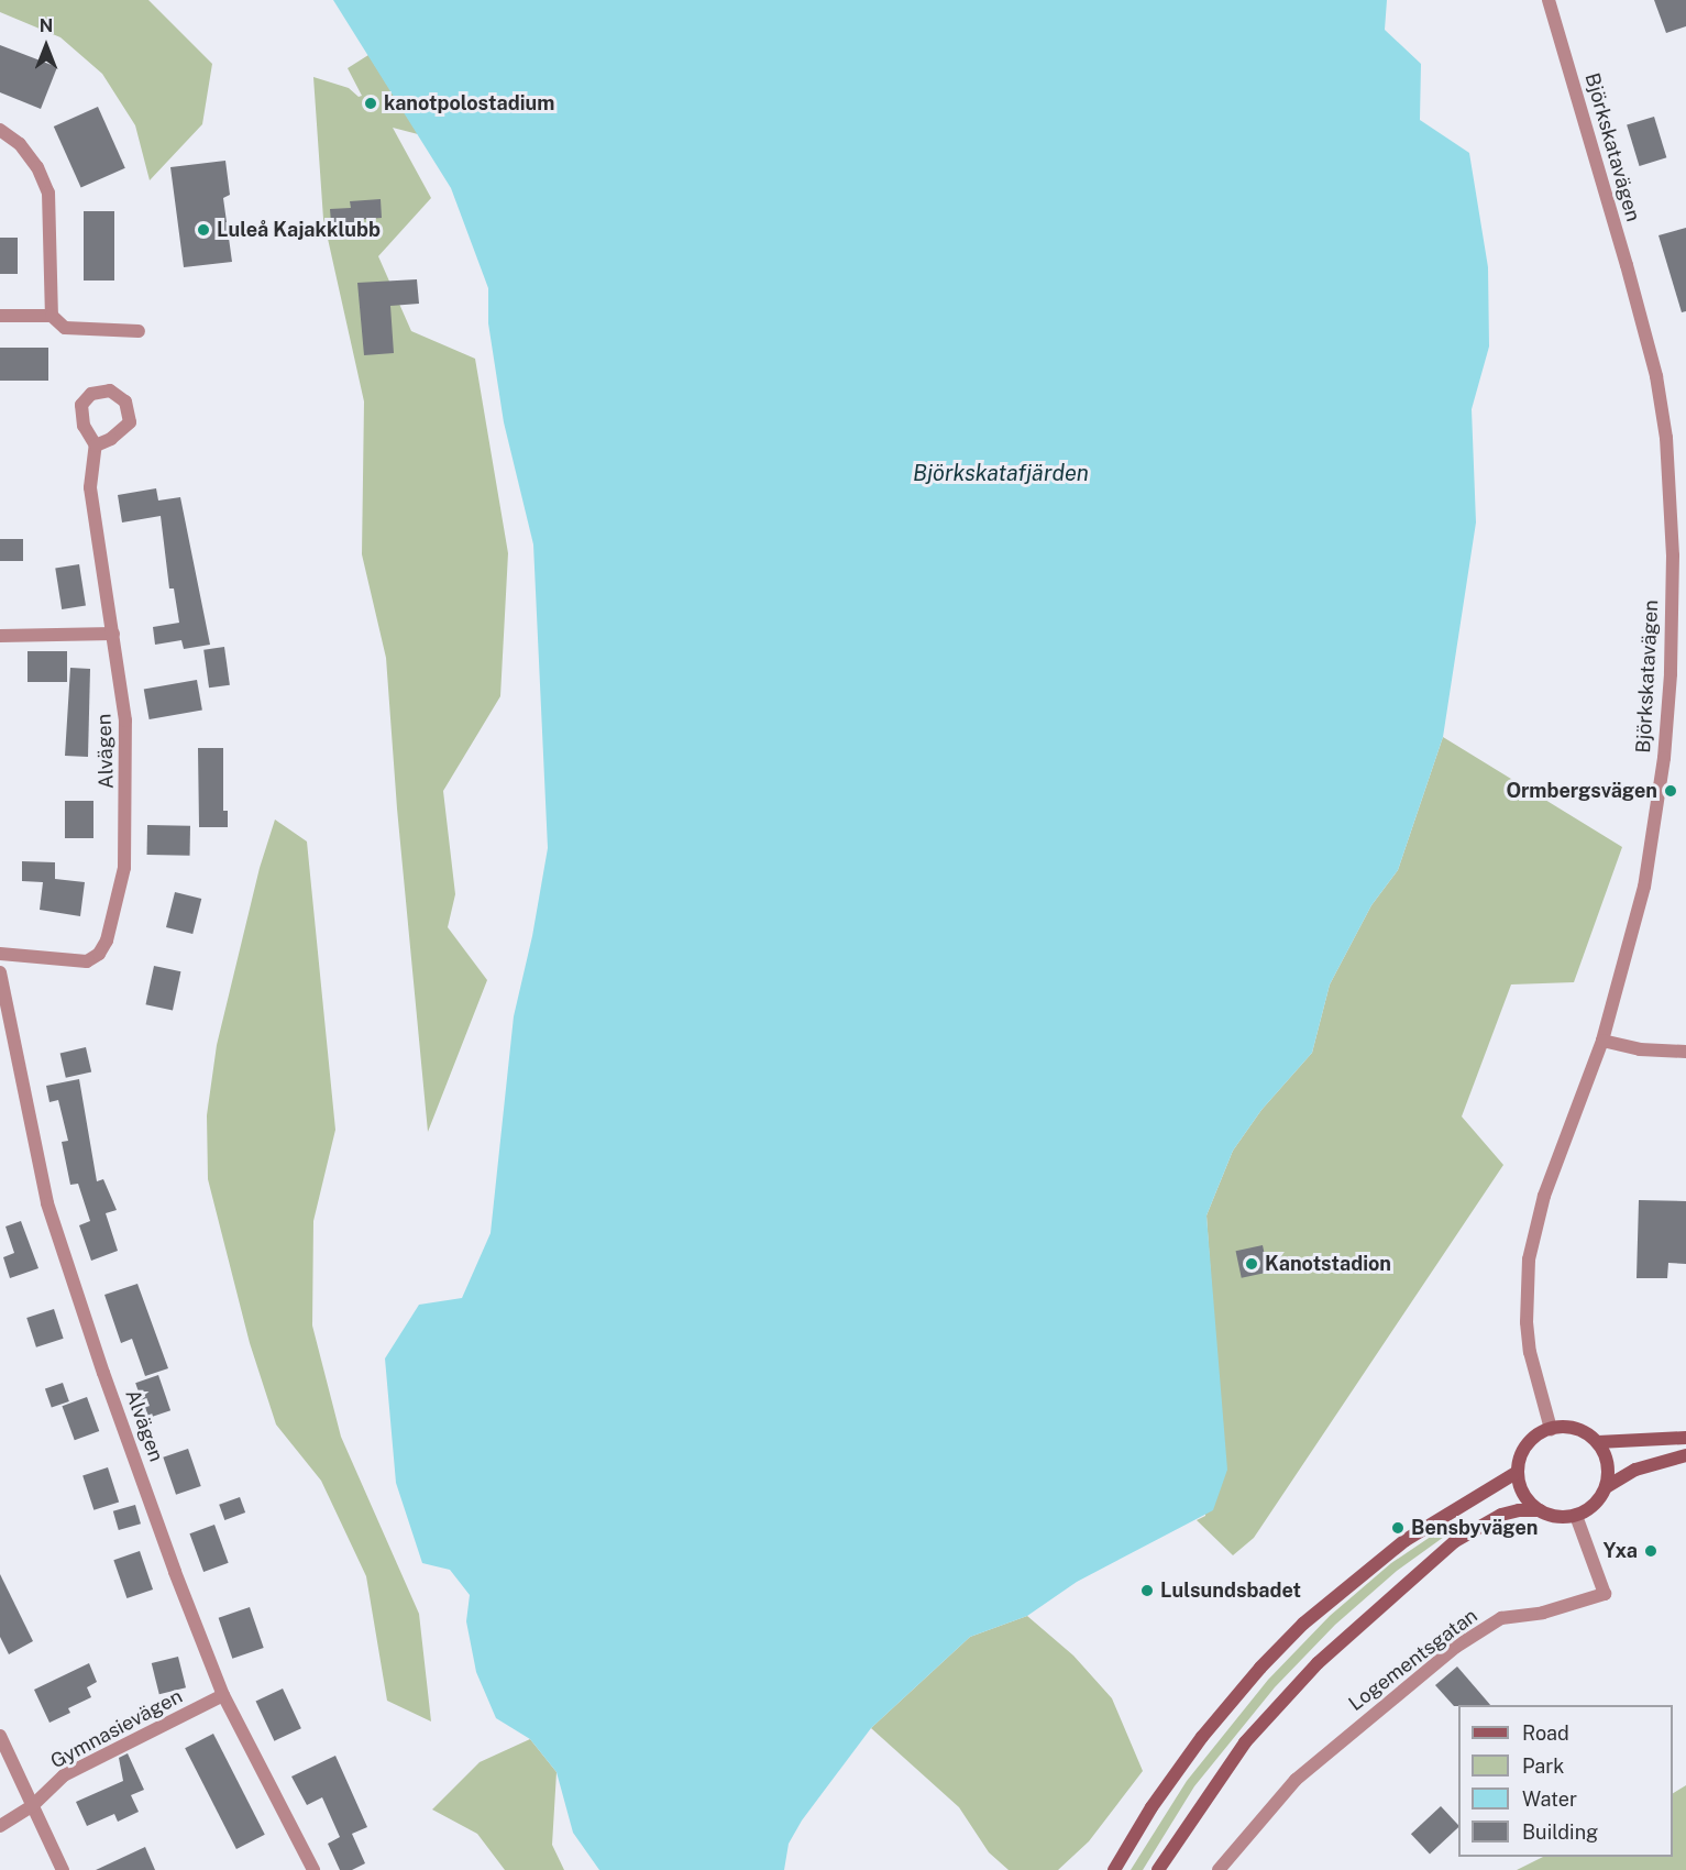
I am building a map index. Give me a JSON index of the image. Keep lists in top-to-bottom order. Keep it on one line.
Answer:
{"streets":{"street":["Björkskatavägen","Alvägen","Logementsgatan","Gymnasievägen"]},"crossings":[["Björkskatavägen","Logementsgatan"],["Alvägen","Gymnasievägen"]],"water":["Björkskatafjärden"],"places":["kanotpolostadium","Luleå Kajakklubb","Ormbergsvägen","Kanotstadion","Bensbyvägen","Yxa","Lulsundsbadet"],"legend":["Road","Park","Water","Building"],"north":"top"}
